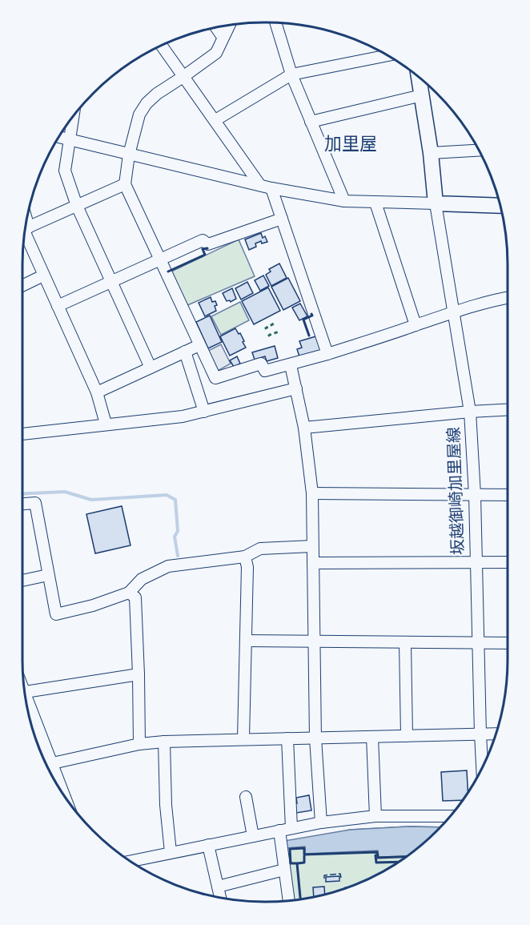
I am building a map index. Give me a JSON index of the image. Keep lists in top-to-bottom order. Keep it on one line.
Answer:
{"streets":{"main road":["坂越御崎加里屋線"]},"districts":["加里屋"]}
